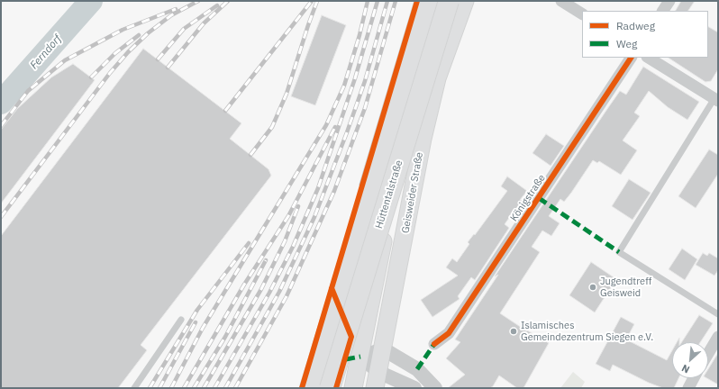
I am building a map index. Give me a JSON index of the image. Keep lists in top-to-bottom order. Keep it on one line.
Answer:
{"streets":{"highway":["Hüttentalstraße"],"main road":["Geisweider Straße"],"street":["Königstraße"]},"water":["Ferndorf"],"places":["Jugendtreff Geisweid","Islamisches Gemeindezentrum Siegen e.V."],"legend":["Radweg","Weg"],"north":"bottom left"}
